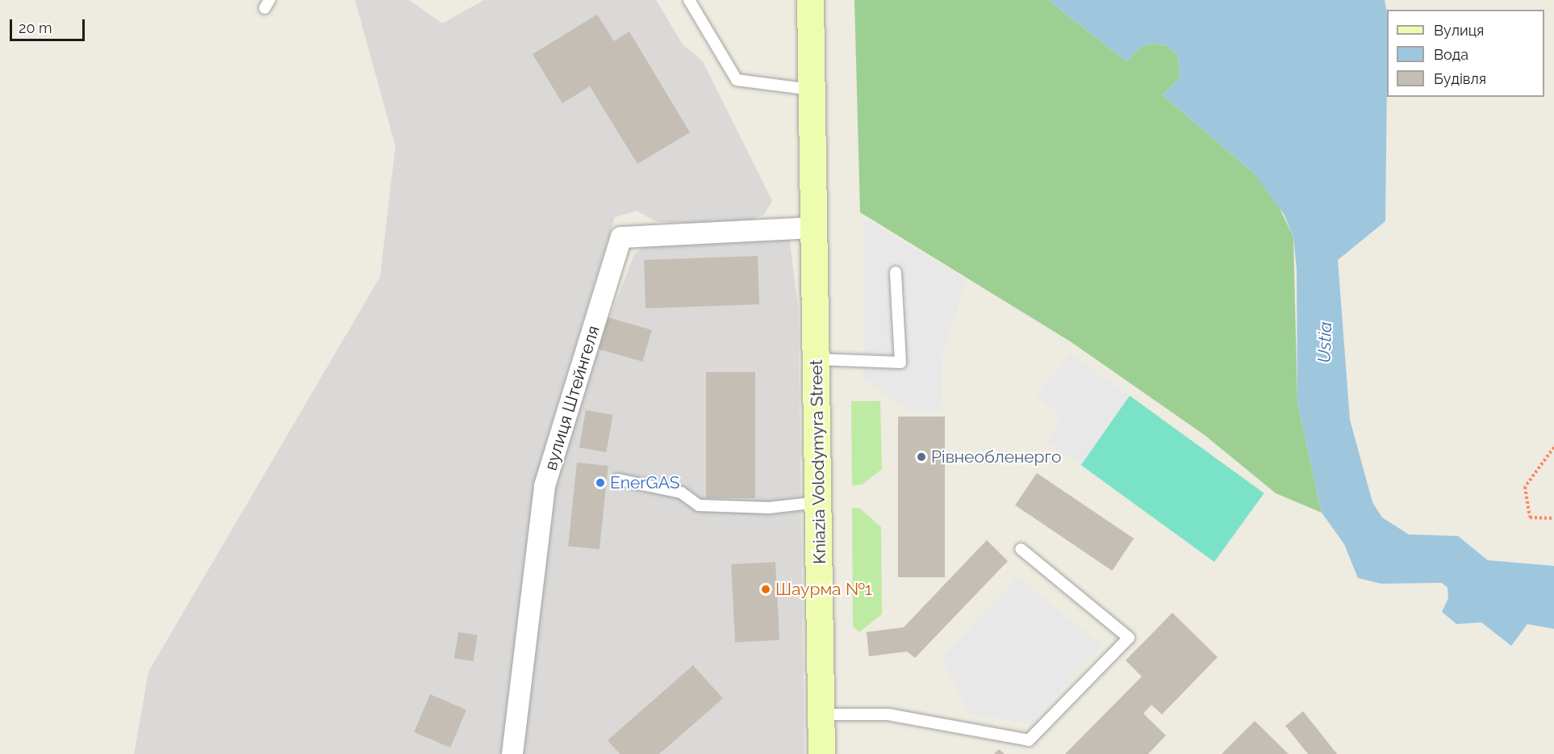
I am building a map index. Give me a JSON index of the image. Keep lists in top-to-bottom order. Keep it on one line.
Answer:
{"streets":{"main road":["Kniazia Volodymyra Street"],"street":["вулиця Штейнгеля"]},"crossings":[["вулиця Штейнгеля","Kniazia Volodymyra Street"]],"water":["Ustia"],"places":["Рівнеобленерго","EnerGAS","Шаурма №1"],"legend":["Вулиця","Вода","Будівля"],"scale_bar":"20 m"}
